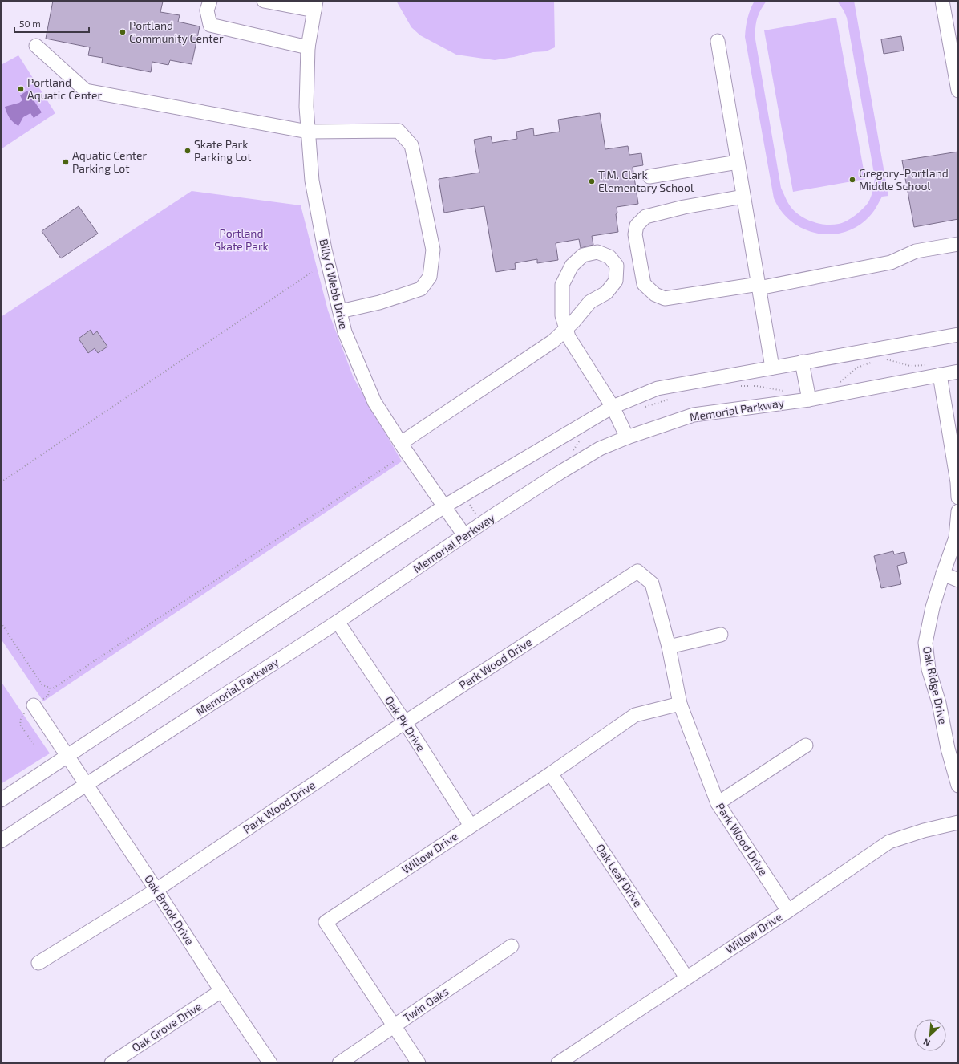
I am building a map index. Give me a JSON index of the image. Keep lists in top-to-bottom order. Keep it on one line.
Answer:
{"streets":{"street":["Billy G Webb Drive","Memorial Parkway","Park Wood Drive","Oak Ridge Drive","Oak Pk Drive","Willow Drive","Oak Leaf Drive","Oak Brook Drive","Twin Oaks","Oak Grove Drive"]},"crossings":[["Billy G Webb Drive","Memorial Parkway"],["Memorial Parkway","Oak Pk Drive"],["Memorial Parkway","Oak Brook Drive"],["Park Wood Drive","Oak Pk Drive"],["Park Wood Drive","Willow Drive"],["Park Wood Drive","Oak Brook Drive"],["Oak Pk Drive","Willow Drive"],["Willow Drive","Oak Leaf Drive"],["Willow Drive","Twin Oaks"],["Oak Brook Drive","Oak Grove Drive"]],"parks":["Portland Skate Park"],"places":["Portland Community Center","Portland Aquatic Center","Skate Park Parking Lot","Aquatic Center Parking Lot","Gregory-Portland Middle School","T.M. Clark Elementary School"],"scale_bar":"50 m","north":"bottom left"}
